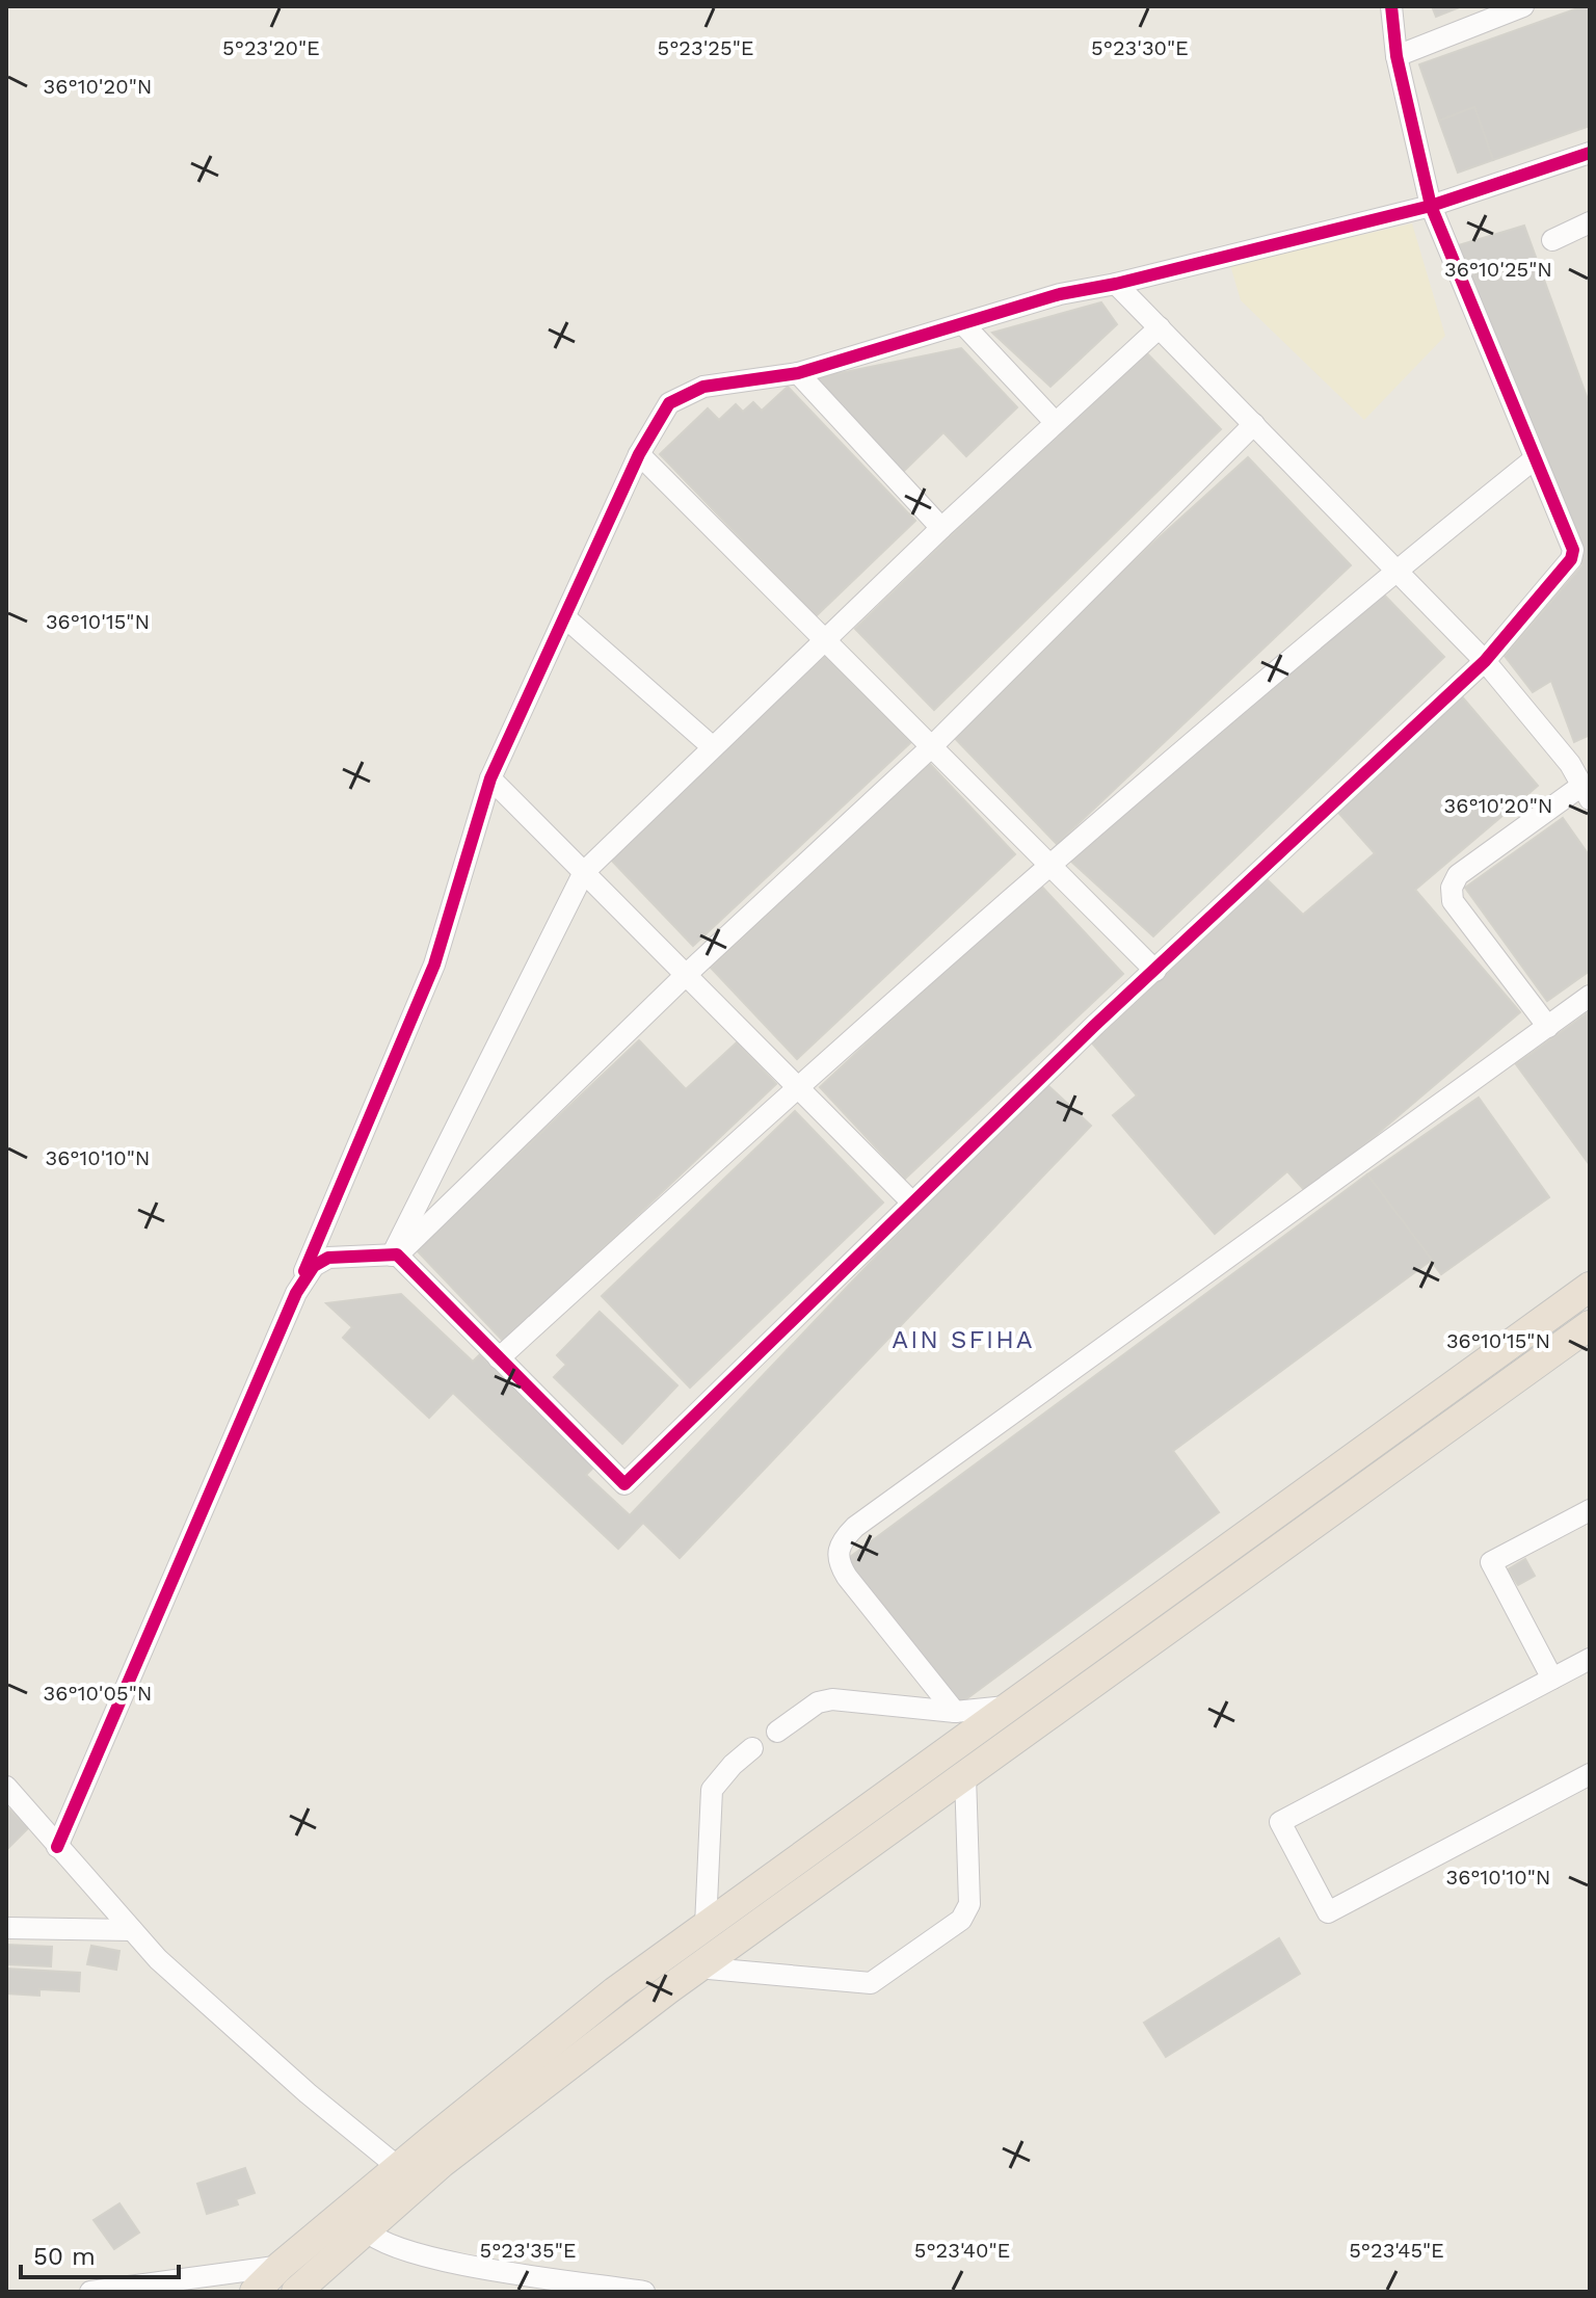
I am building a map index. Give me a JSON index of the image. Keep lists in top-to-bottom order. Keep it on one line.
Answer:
{"districts":["AIN SFIHA"],"scale_bar":"50 m","coordinates":["5°23'20\"E","5°23'25\"E","5°23'30\"E","36°10'20\"N","36°10'25\"N","36°10'15\"N","36°10'10\"N","36°10'05\"N","5°23'35\"E","5°23'40\"E","5°23'45\"E"]}
